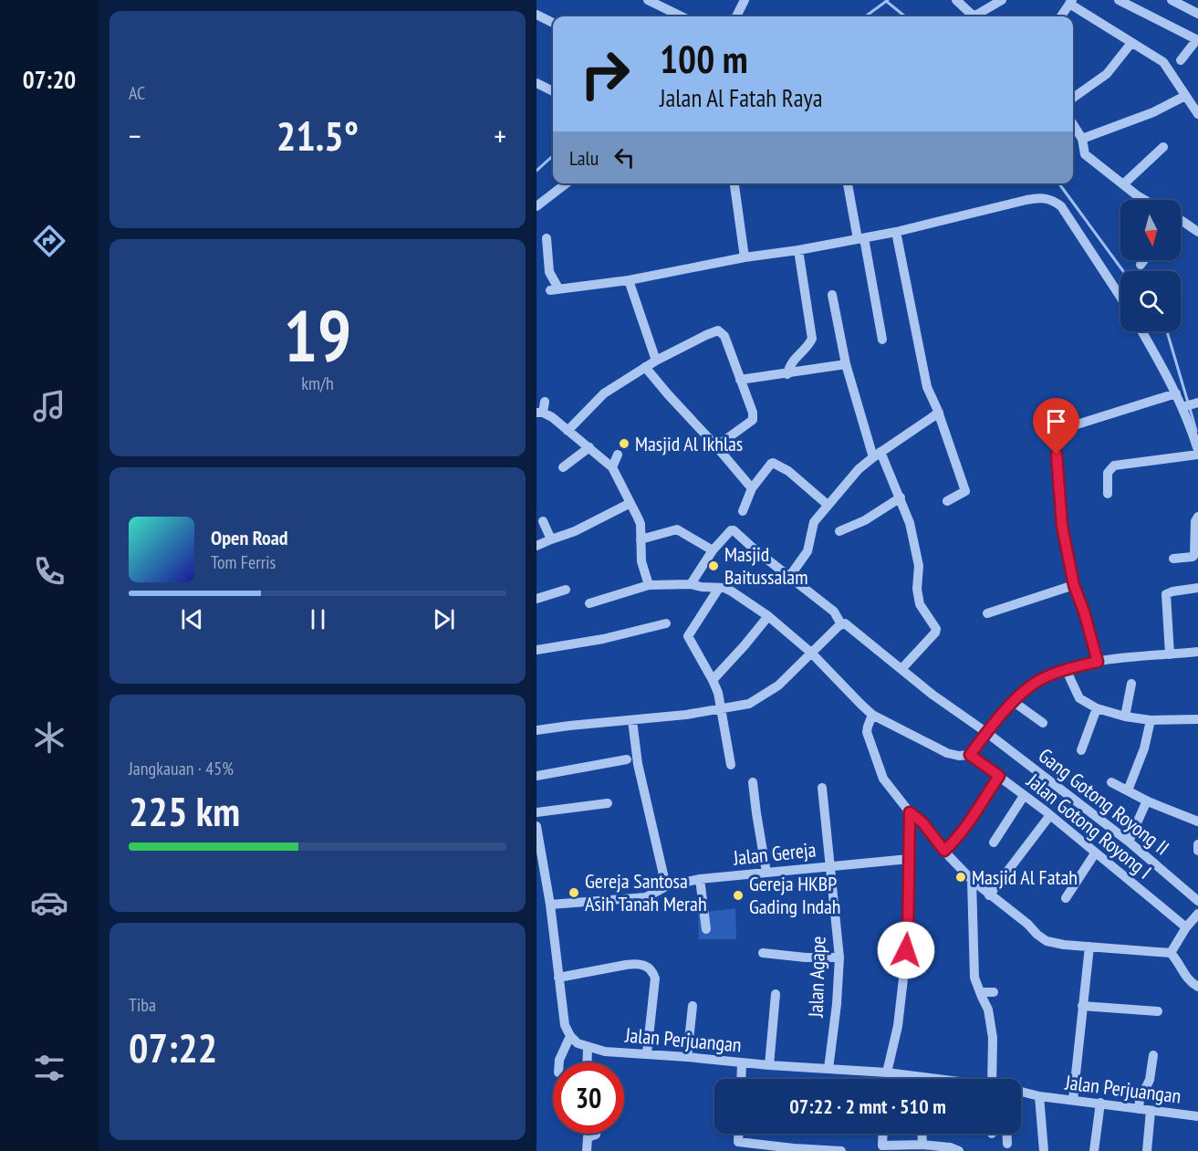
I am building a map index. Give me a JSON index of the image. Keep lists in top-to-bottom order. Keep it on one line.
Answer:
{"streets":{"street":["Gang Gotong Royong II","Jalan Gotong Royong I","Jalan Gereja","Jalan Agape","Jalan Perjuangan"]},"crossings":[["Jalan Gereja","Jalan Agape"],["Jalan Agape","Jalan Perjuangan"]],"places":["Masjid Al Ikhlas","Masjid Baitussalam","Masjid Al Fatah","Gereja Santosa Asih Tanah Merah","Gereja HKBP Gading Indah"],"north":"bottom","page":{"tabs":"07:20","tile":["AC",["19","km/h"],["Jangkauan · 45%","225 km"],["Tiba","07:22"]],"turn":["100 m","Jalan Al Fatah Raya"],"heat":["−","21.5°","+"],"then":"Lalu","song":["Open Road","Tom Ferris"],"limit":"30","trip":"07:22 · 2 mnt · 510 m"}}
